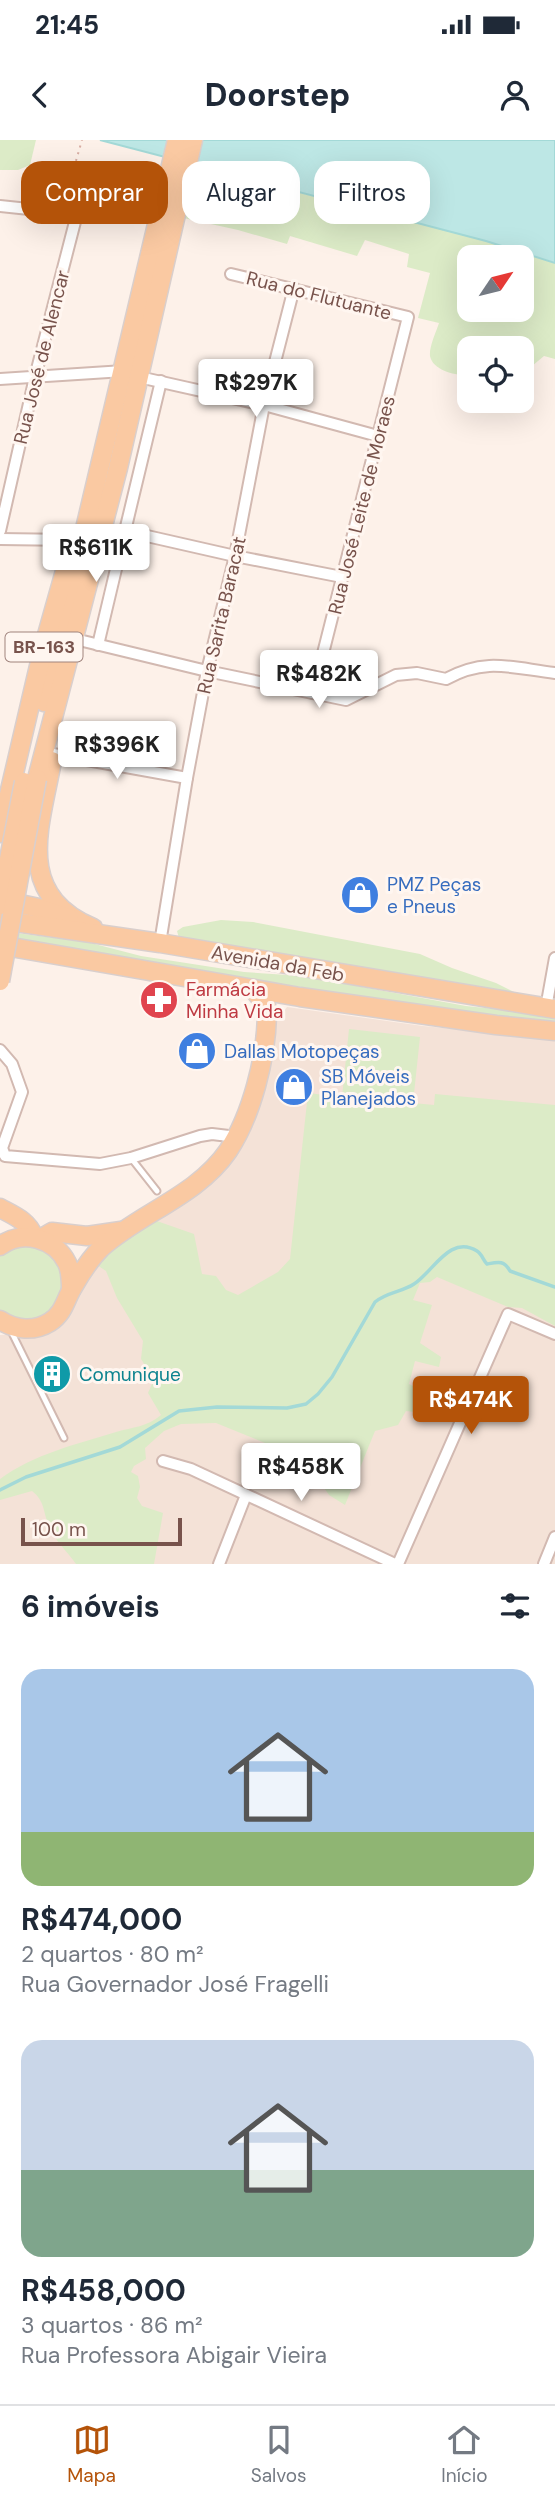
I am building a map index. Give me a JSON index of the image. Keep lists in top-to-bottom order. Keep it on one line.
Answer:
{"streets":{"main road":["BR-163","Avenida da Feb"],"street":["Rua do Flutuante","Rua José de Alencar","Rua José Leite de Moraes","Rua Sarita Baracat"]},"crossings":[["Rua do Flutuante","Rua José Leite de Moraes"],["Rua do Flutuante","Rua Sarita Baracat"],["Rua Sarita Baracat","Avenida da Feb"]],"places":{"shop":["PMZ Peças e Pneus","Dallas Motopeças","SB Móveis Planejados"],"pharmacy":["Farmácia Minha Vida"],"building":["Comunique"]},"scale_bar":"100 m","north":"top right","page":{"status":"21:45","header":"Doorstep","chip":["Comprar","Alugar","Filtros"],"price":["R$297K","R$611K","R$482K","R$396K","R$474K","R$458K"],"scale":"100 m","heading":"6 imóveis","list":[{"name":"R$474,000","note":"2 quartos · 80 m² · Rua Governador José Fragelli"},{"name":"R$458,000","note":"3 quartos · 86 m² · Rua Professora Abigair Vieira"}],"tabs":["Mapa","Salvos","Início"]}}
